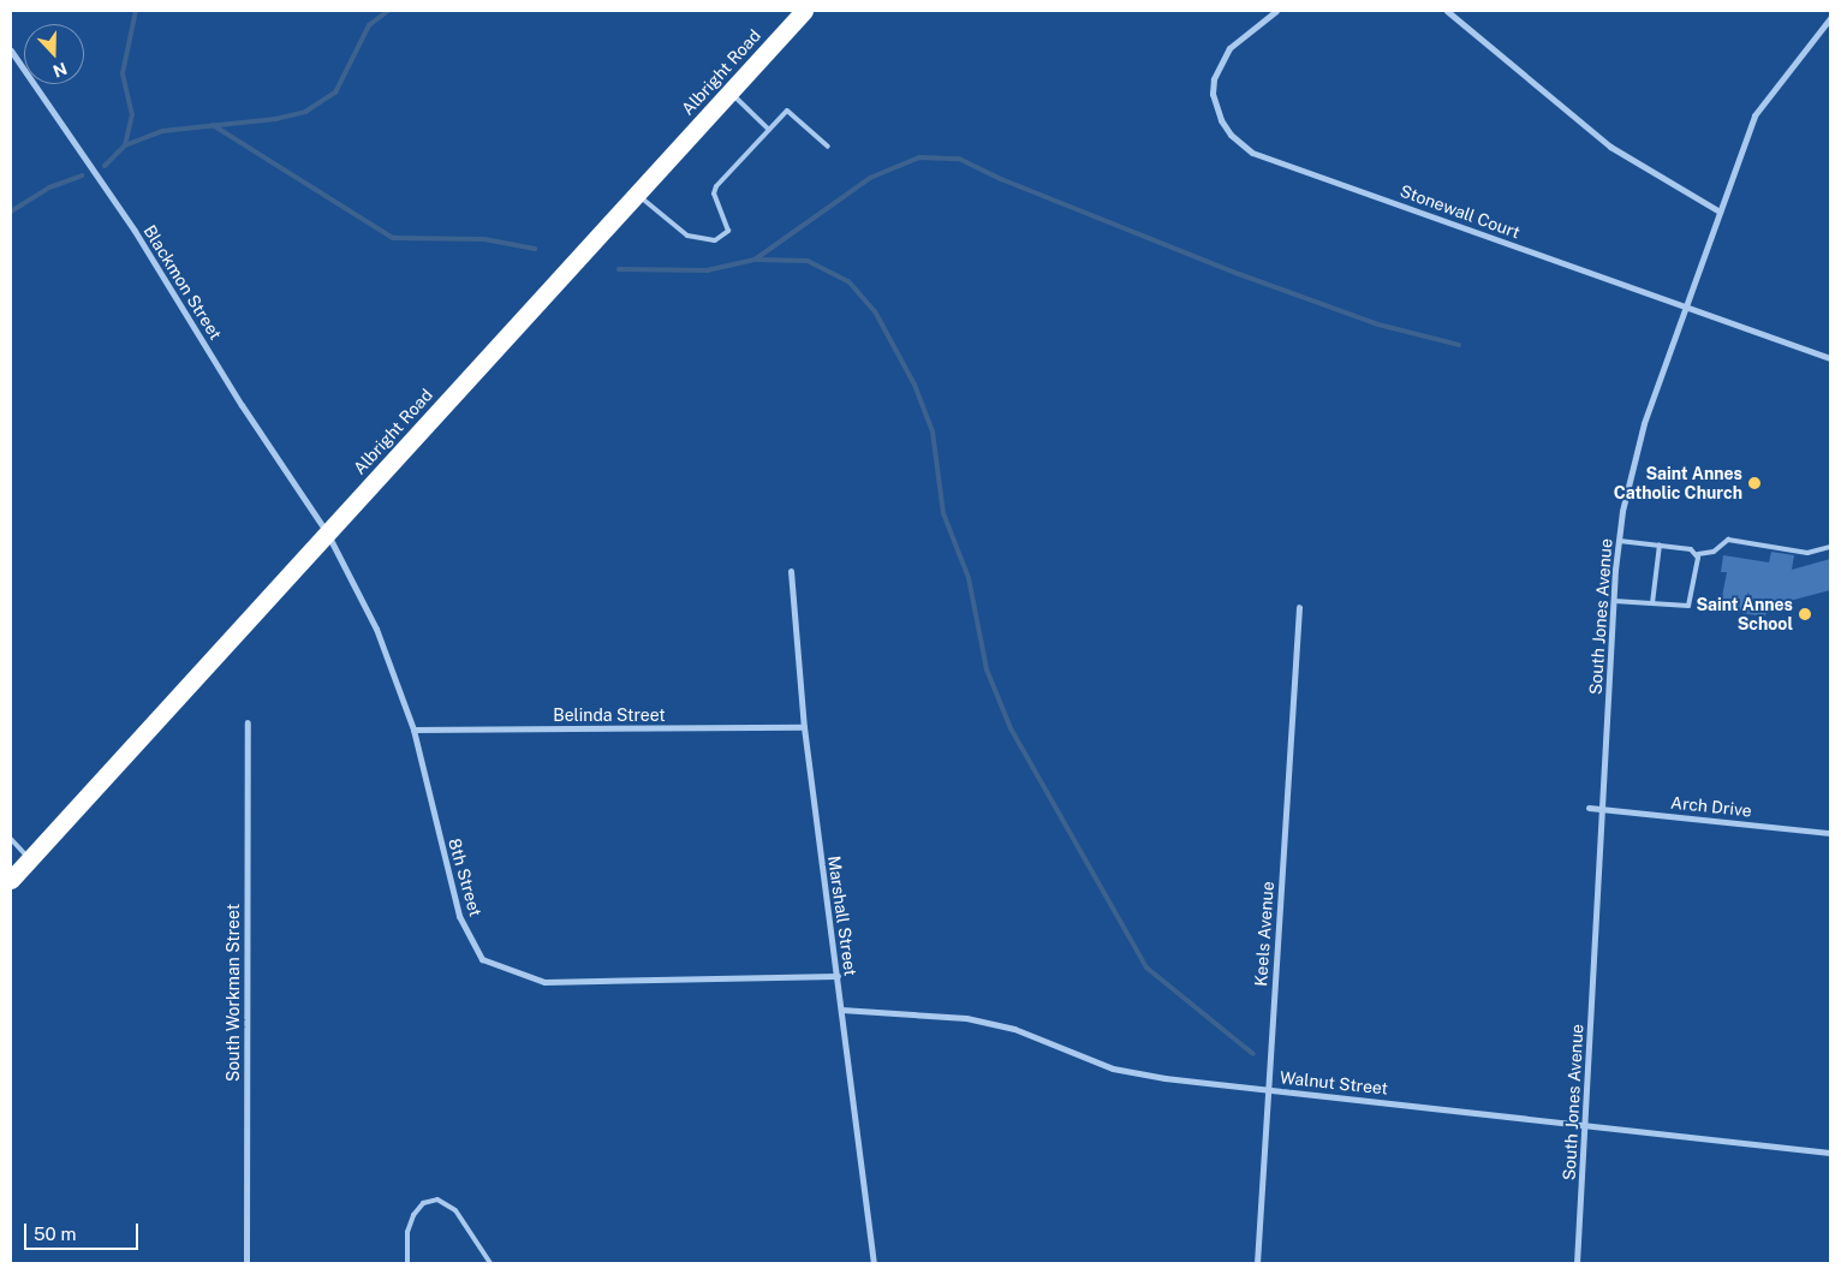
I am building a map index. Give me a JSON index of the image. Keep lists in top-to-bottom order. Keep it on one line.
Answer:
{"streets":{"highway":["Albright Road"],"street":["Stonewall Court","Blackmon Street","South Jones Avenue","Belinda Street","Arch Drive","8th Street","Marshall Street","Keels Avenue","South Workman Street","Walnut Street"]},"crossings":[["Albright Road","Blackmon Street"],["Albright Road","8th Street"],["Stonewall Court","South Jones Avenue"],["Blackmon Street","8th Street"],["South Jones Avenue","Arch Drive"],["South Jones Avenue","Walnut Street"],["Belinda Street","8th Street"],["Belinda Street","Marshall Street"],["8th Street","Marshall Street"],["Marshall Street","Walnut Street"],["Keels Avenue","Walnut Street"]],"places":["Saint Annes Catholic Church","Saint Annes School"],"scale_bar":"50 m","north":"bottom"}
